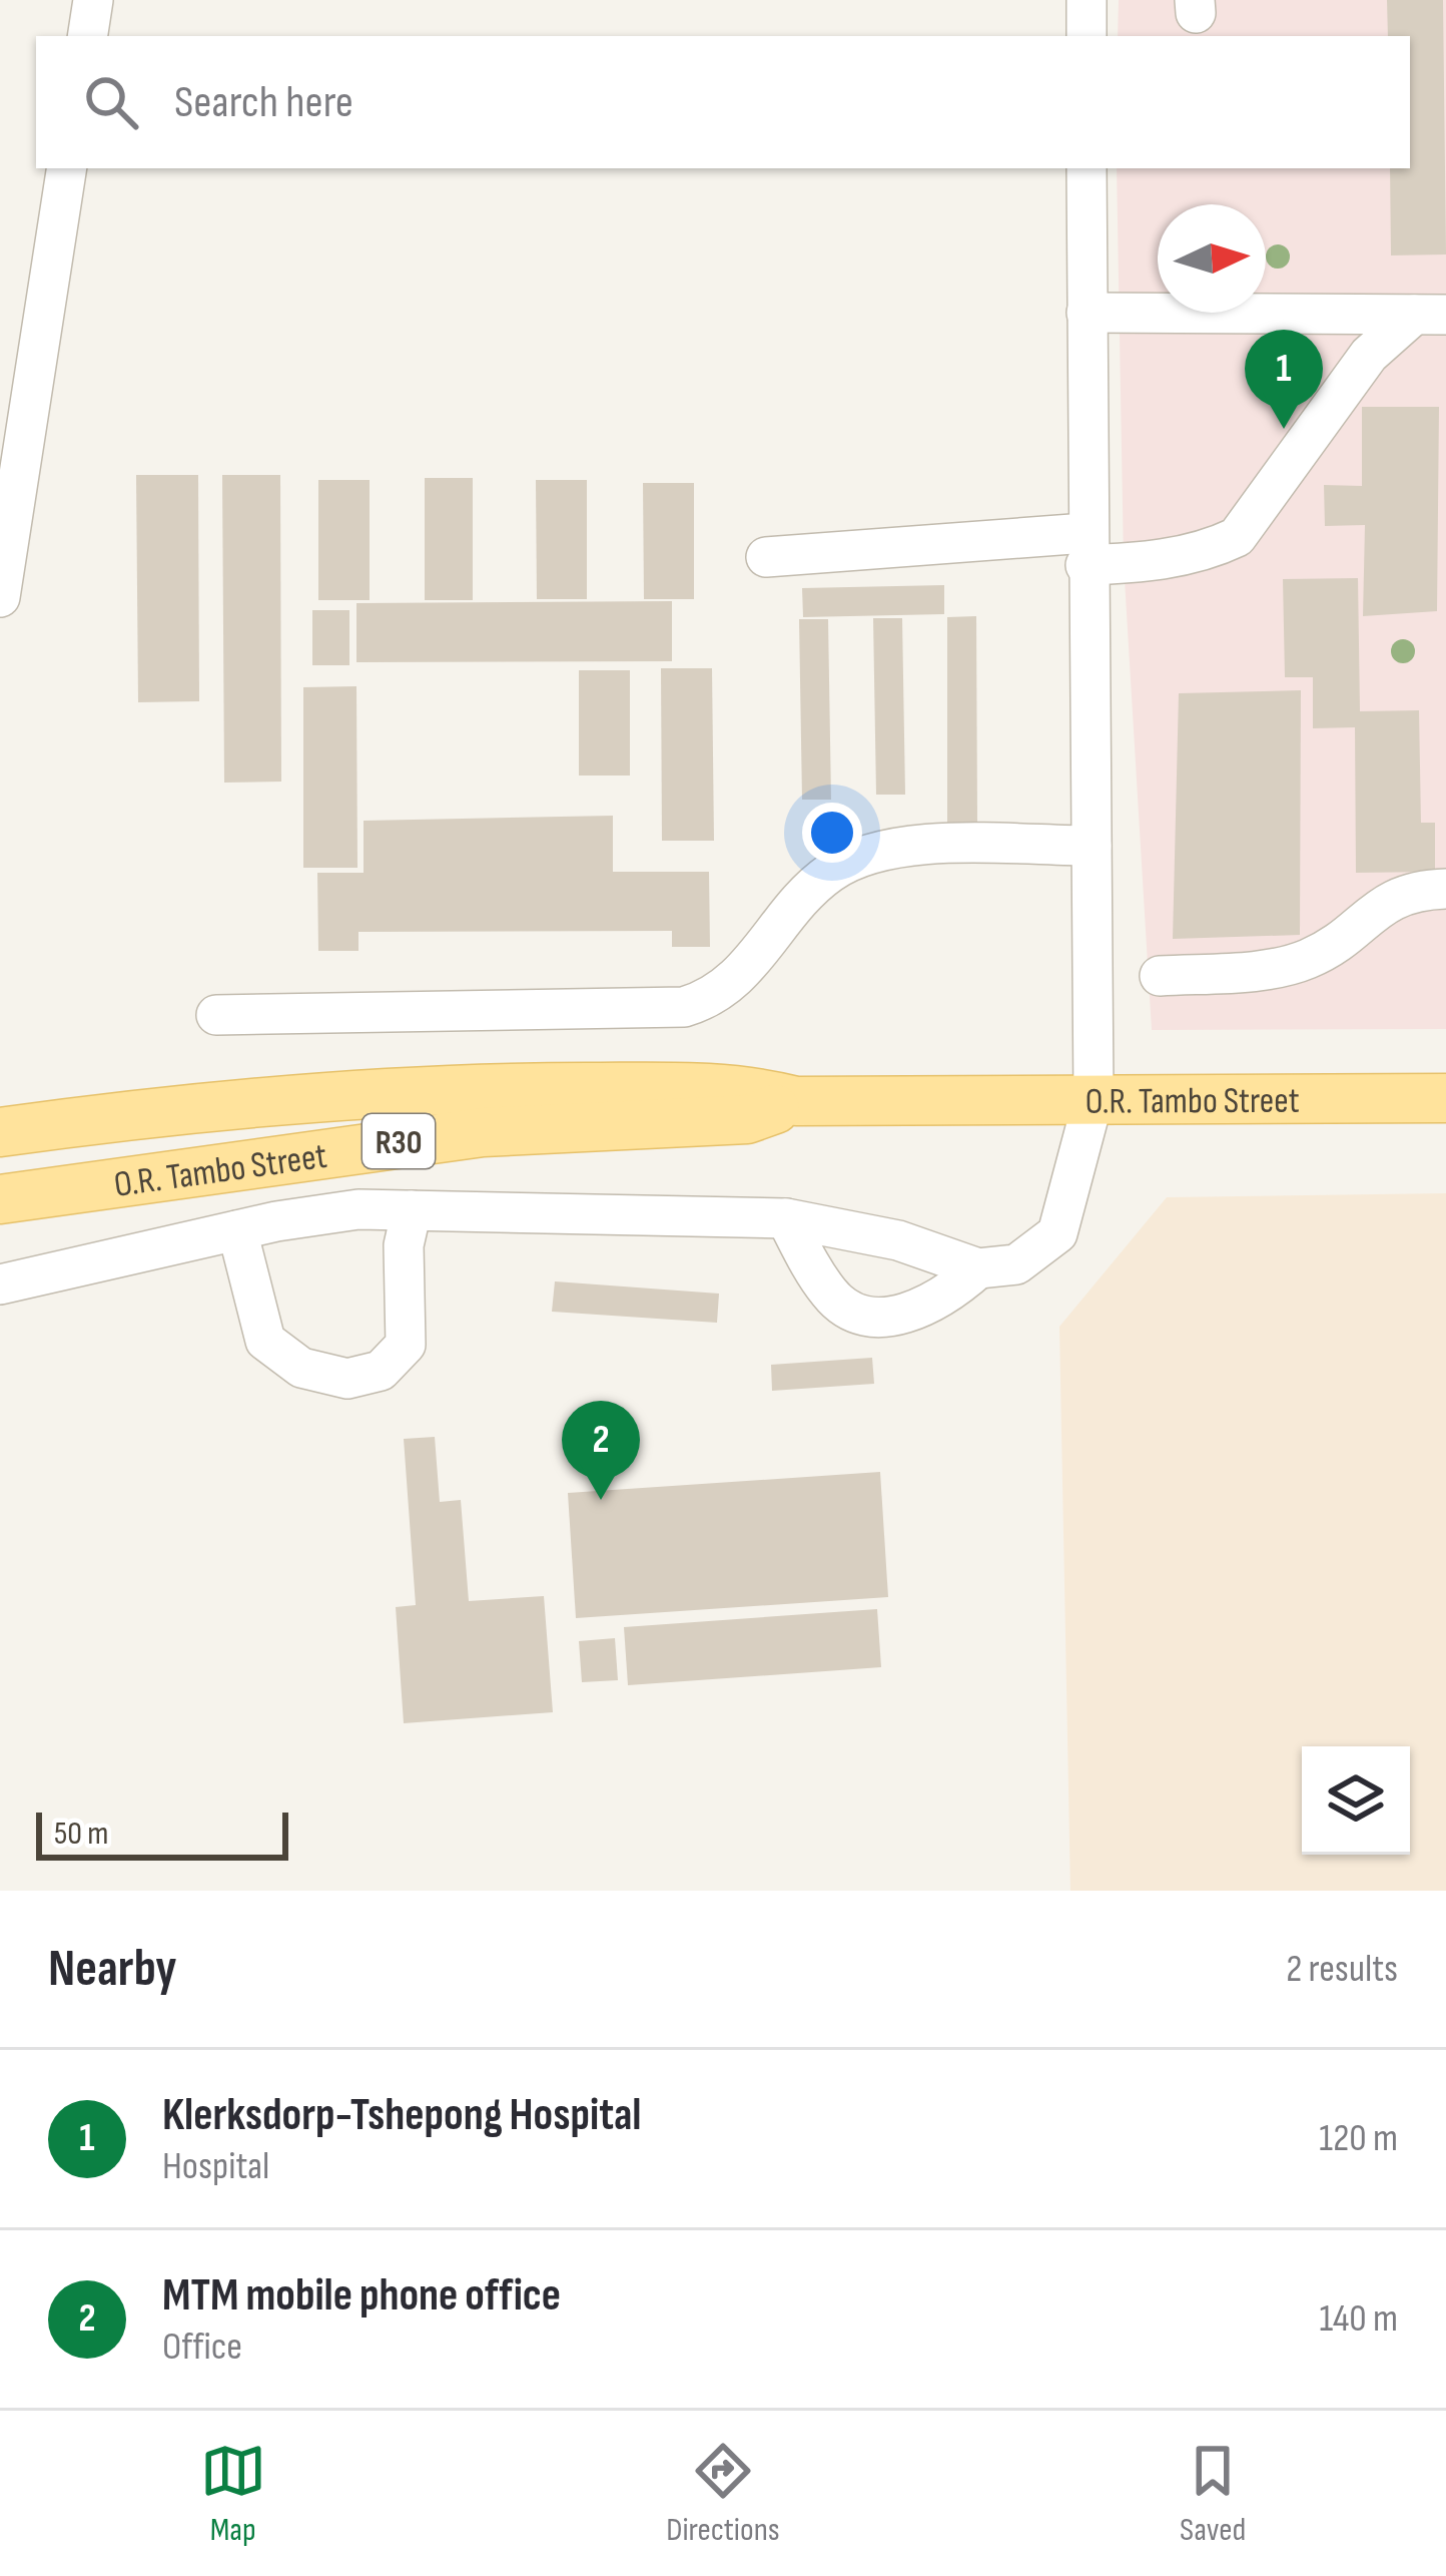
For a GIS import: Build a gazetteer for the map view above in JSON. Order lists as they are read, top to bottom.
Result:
{
  "streets": {
    "main road": ["O.R. Tambo Street", "R30"]
  },
  "scale_bar": "50 m",
  "north": "right",
  "page": {
    "search": "Search here",
    "pins": ["1", "2"],
    "scale": "50 m",
    "heading": ["Nearby", "2 results"],
    "list": [
      {
        "mark": "1",
        "name": "Klerksdorp-Tshepong Hospital",
        "note": "Hospital",
        "value": "120 m"
      },
      {
        "mark": "2",
        "name": "MTM mobile phone office",
        "note": "Office",
        "value": "140 m"
      }
    ],
    "nav": ["Map", "Directions", "Saved"]
  }
}
